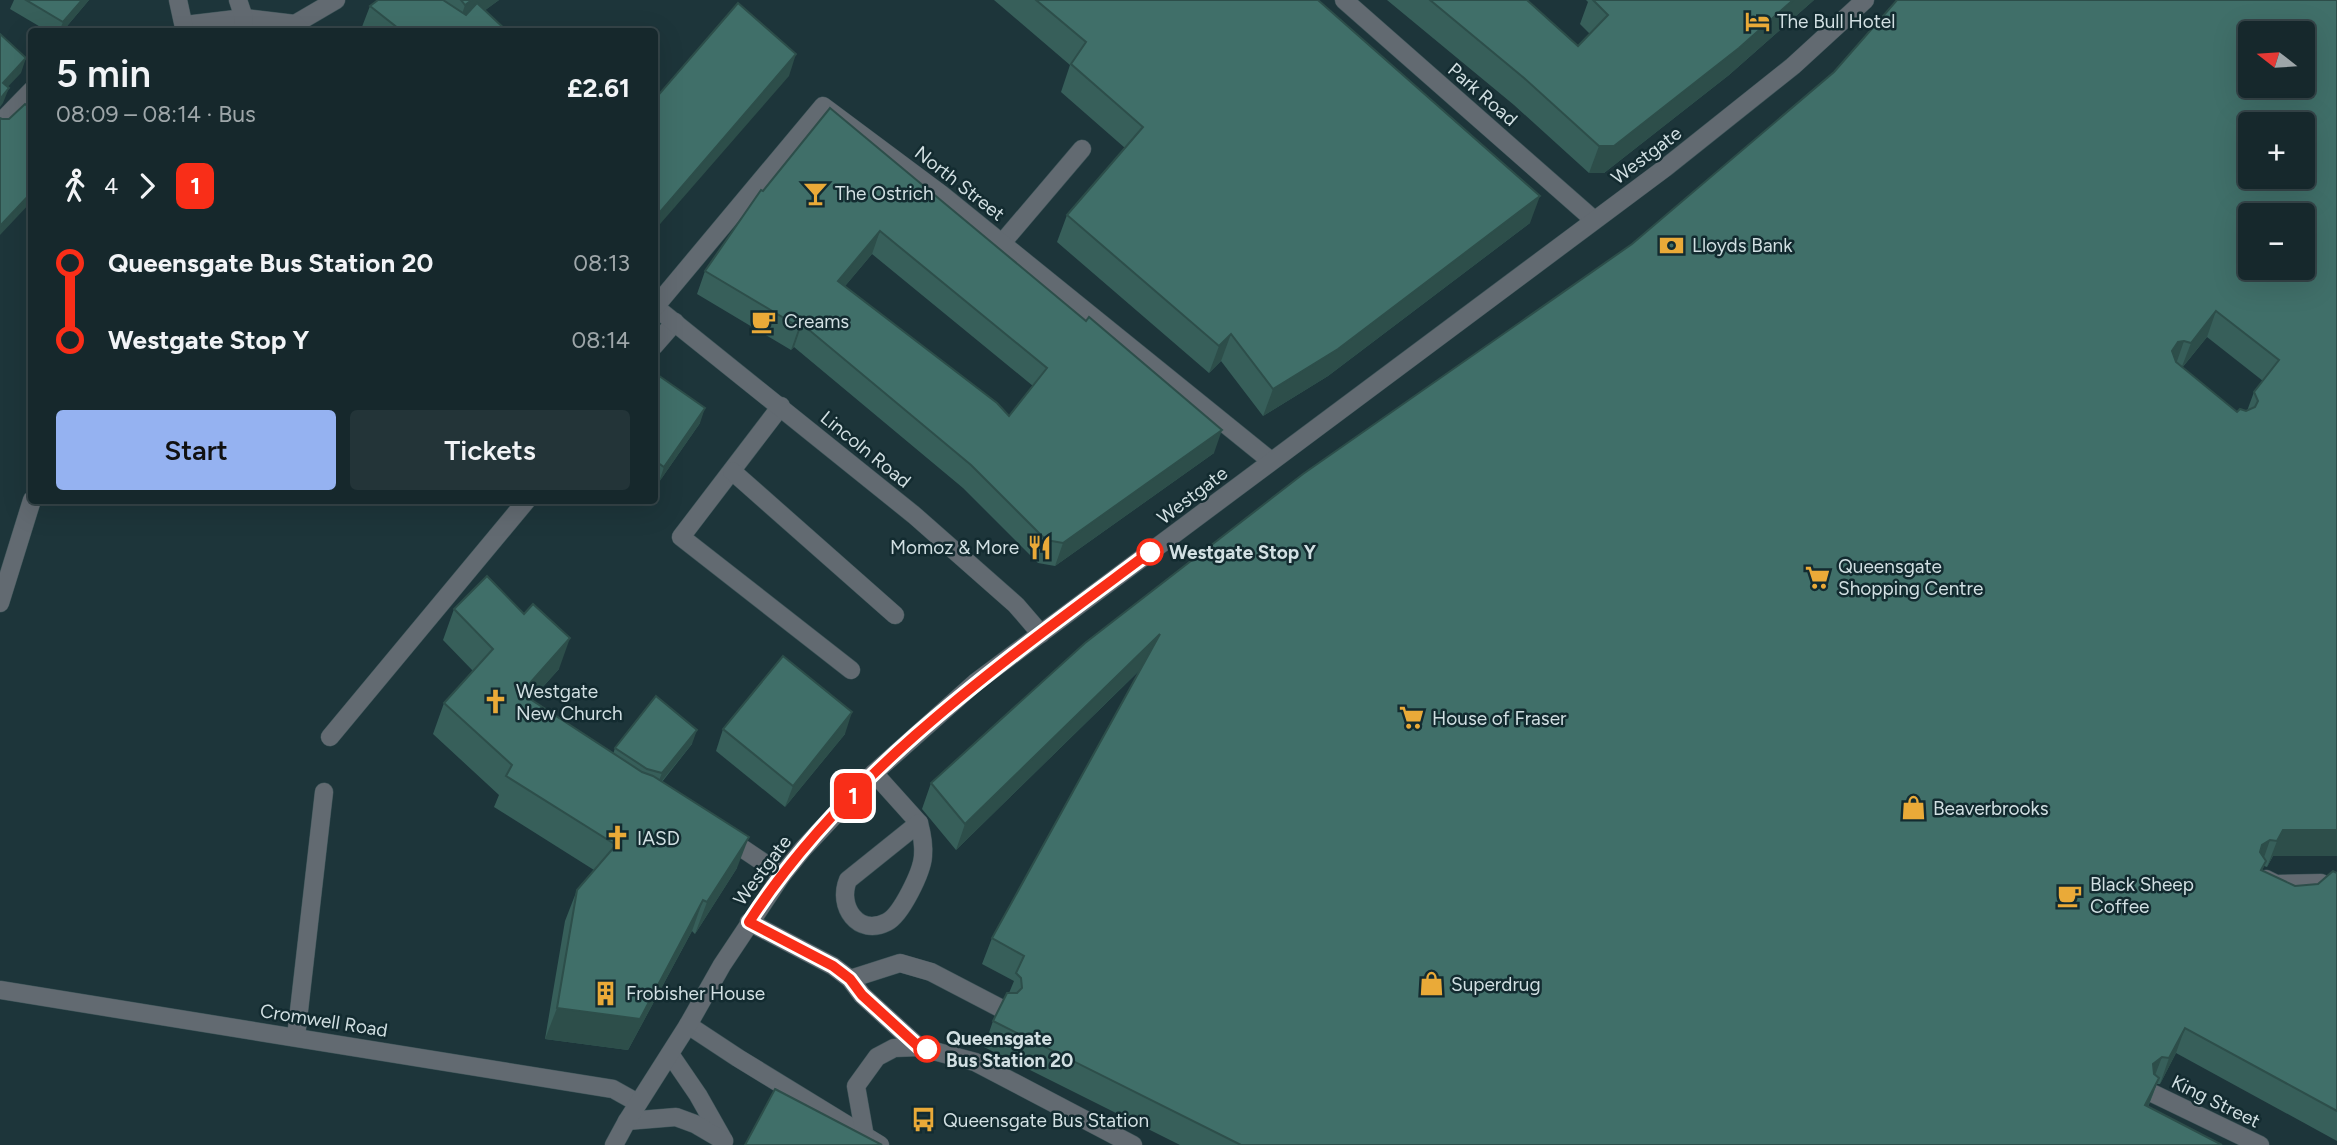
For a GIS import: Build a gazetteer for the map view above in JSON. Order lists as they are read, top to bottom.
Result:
{
  "streets": {
    "street": [
      "Park Road",
      "Westgate",
      "North Street",
      "Lincoln Road",
      "Cromwell Road",
      "King Street"
    ]
  },
  "crossings": [
    ["Park Road", "Westgate"],
    ["Westgate", "North Street"],
    ["Westgate", "Lincoln Road"],
    ["Westgate", "Cromwell Road"]
  ],
  "places": {
    "hotel": ["The Bull Hotel"],
    "bar": ["The Ostrich"],
    "bank": ["Lloyds Bank"],
    "cafe": ["Creams", "Black Sheep Coffee"],
    "restaurant": ["Momoz & More"],
    "other": ["Westgate Stop Y", "Queensgate Bus Station 20"],
    "supermarket": ["Queensgate Shopping Centre", "House of Fraser"],
    "church": ["Westgate New Church", "IASD"],
    "shop": ["Beaverbrooks", "Superdrug"],
    "building": ["Frobisher House"],
    "bus stop": ["Queensgate Bus Station"]
  },
  "lines": ["bus line 1"],
  "north": "left",
  "page": {
    "on_map": "1",
    "map_buttons": ["+", "−"],
    "heading": ["5 min", "08:09 – 08:14 · Bus", "£2.61"],
    "legs": ["4", "1"],
    "list": [
      {
        "name": "Queensgate Bus Station 20",
        "value": "08:13"
      },
      {
        "name": "Westgate Stop Y",
        "value": "08:14"
      }
    ],
    "buttons": ["Start", "Tickets"]
  }
}
